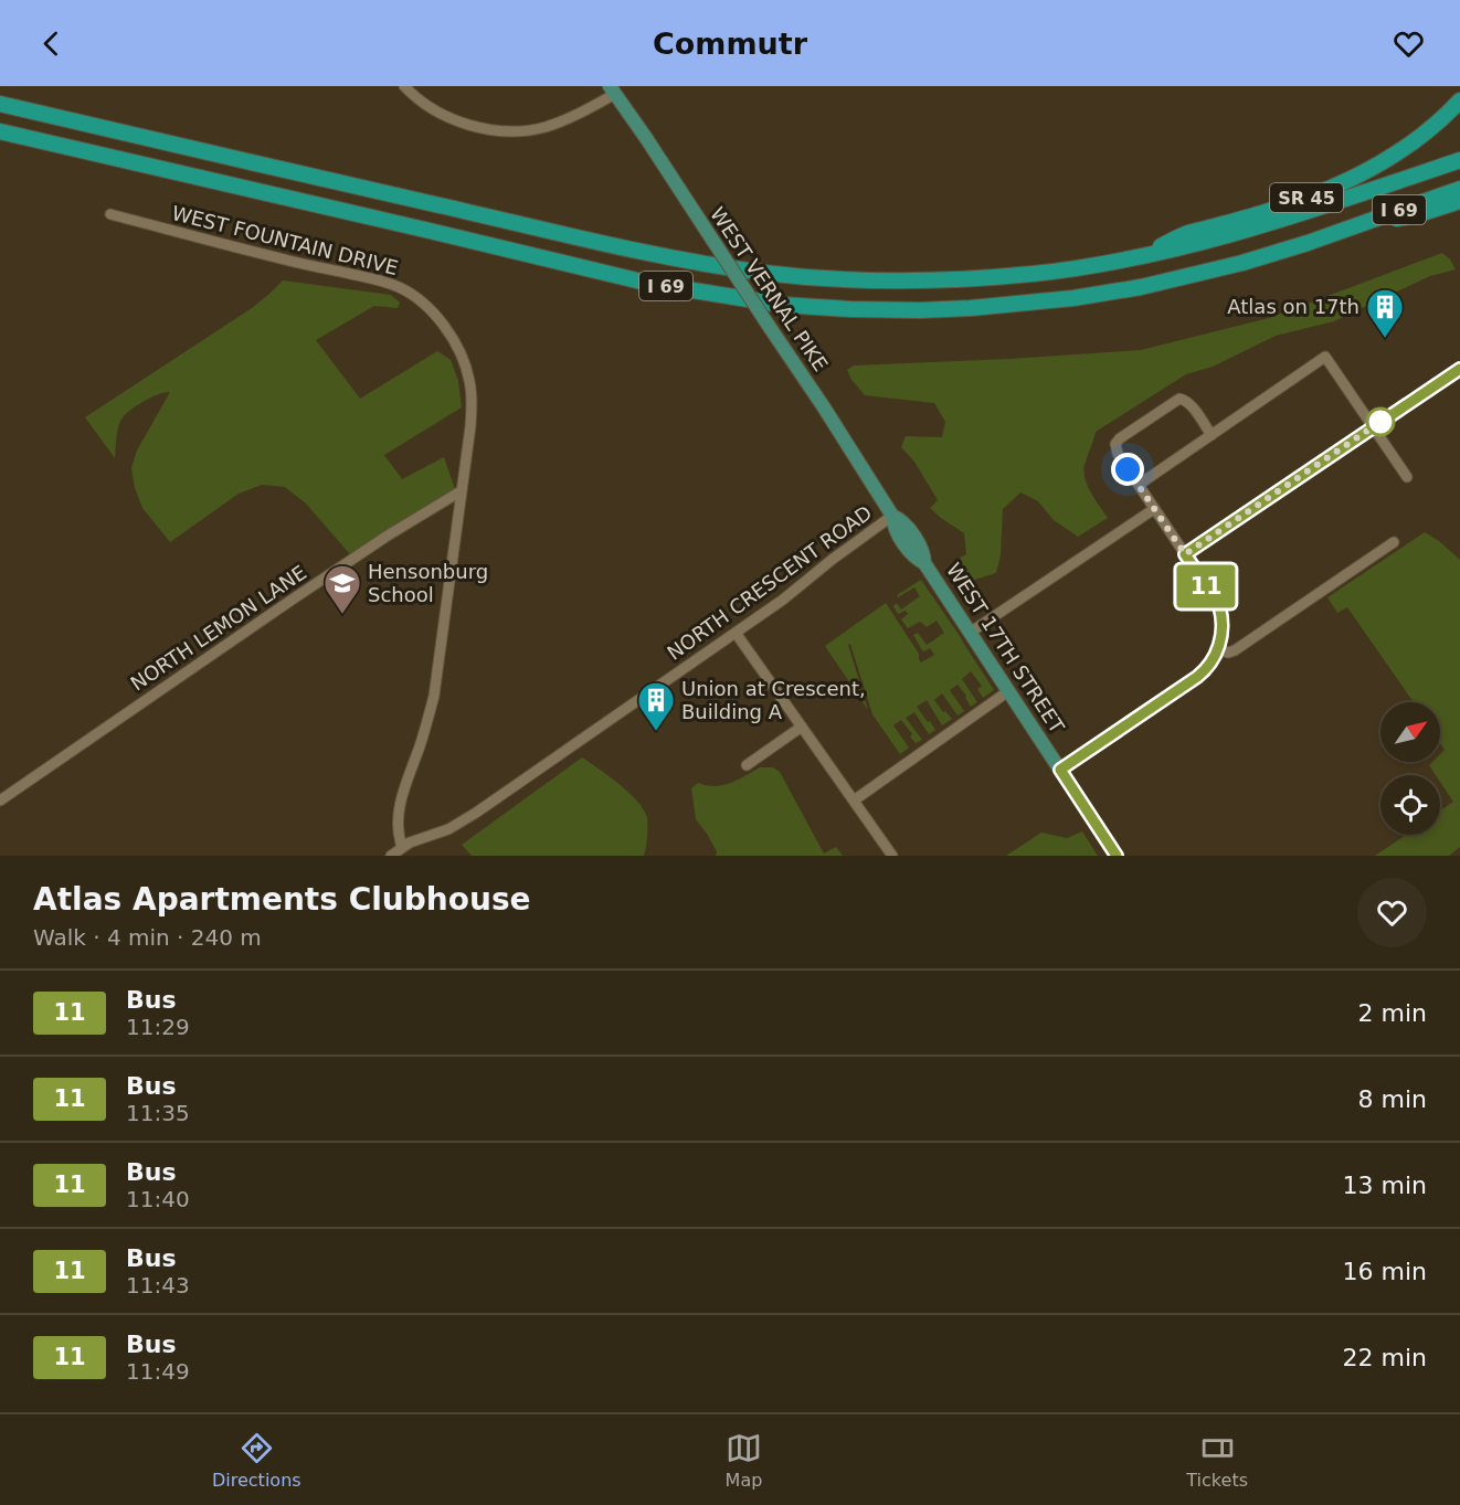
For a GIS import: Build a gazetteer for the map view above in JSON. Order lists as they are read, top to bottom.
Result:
{
  "streets": {
    "highway": ["SR 45", "I 69"],
    "main road": ["WEST VERNAL PIKE", "WEST 17TH STREET"],
    "street": ["WEST FOUNTAIN DRIVE", "NORTH CRESCENT ROAD", "NORTH LEMON LANE"]
  },
  "crossings": [
    ["SR 45", "I 69"],
    ["WEST FOUNTAIN DRIVE", "NORTH CRESCENT ROAD"],
    ["WEST FOUNTAIN DRIVE", "NORTH LEMON LANE"],
    ["WEST VERNAL PIKE", "NORTH CRESCENT ROAD"],
    ["WEST VERNAL PIKE", "WEST 17TH STREET"],
    ["NORTH CRESCENT ROAD", "WEST 17TH STREET"]
  ],
  "places": {
    "building": ["Atlas on 17th", "Union at Crescent, Building A"],
    "school or university": ["Hensonburg School"]
  },
  "lines": ["bus line 11"],
  "north": "top right",
  "page": {
    "header": "Commutr",
    "on_map": "11",
    "heading": ["Atlas Apartments Clubhouse", "Walk · 4 min · 240 m"],
    "list": [
      {
        "mark": "11",
        "name": "Bus",
        "note": "11:29",
        "value": "2 min"
      },
      {
        "mark": "11",
        "name": "Bus",
        "note": "11:35",
        "value": "8 min"
      },
      {
        "mark": "11",
        "name": "Bus",
        "note": "11:40",
        "value": "13 min"
      },
      {
        "mark": "11",
        "name": "Bus",
        "note": "11:43",
        "value": "16 min"
      },
      {
        "mark": "11",
        "name": "Bus",
        "note": "11:49",
        "value": "22 min"
      }
    ],
    "tabs": ["Directions", "Map", "Tickets"]
  }
}
